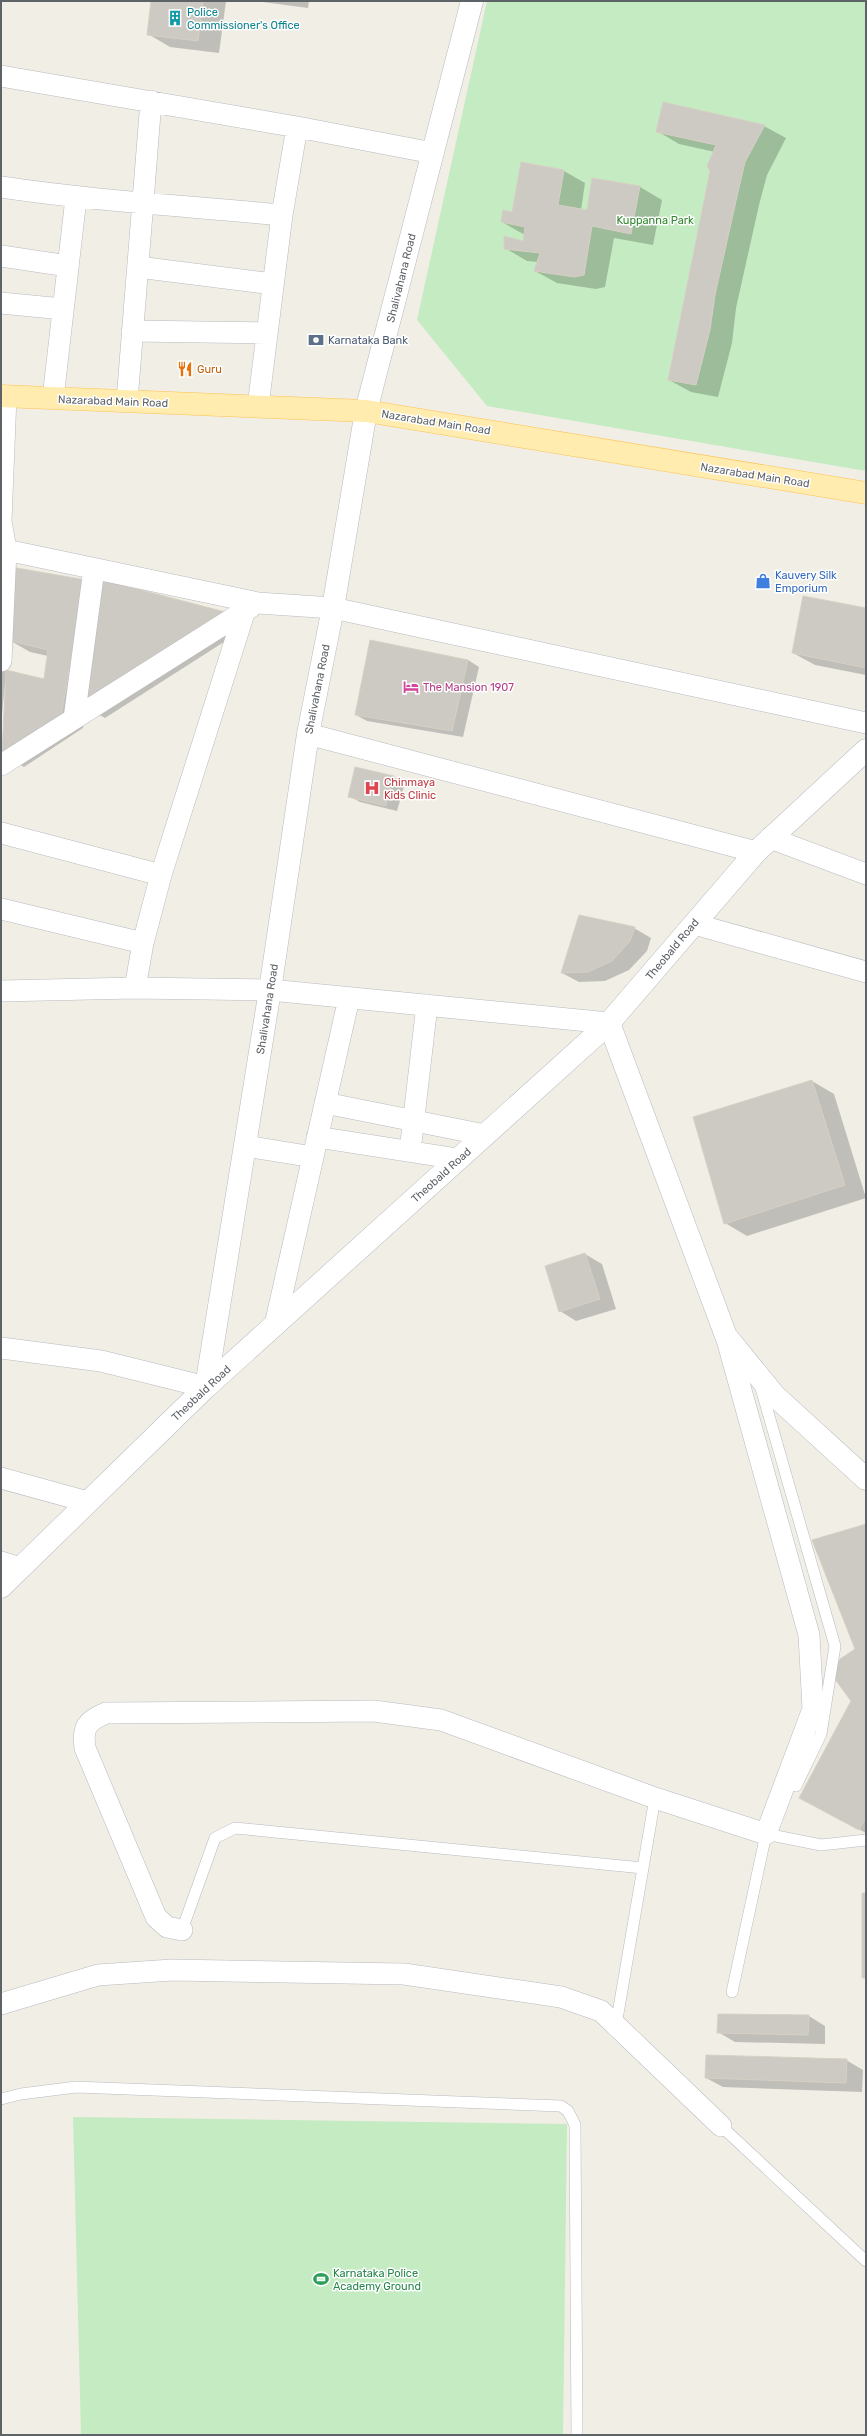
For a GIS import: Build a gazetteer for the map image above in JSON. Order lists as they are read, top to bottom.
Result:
{
  "streets": {
    "main road": ["Nazarabad Main Road"],
    "street": ["Shalivahana Road", "Theobald Road"]
  },
  "crossings": [
    ["Shalivahana Road", "Nazarabad Main Road"],
    ["Shalivahana Road", "Theobald Road"]
  ],
  "parks": ["Kuppanna Park"],
  "places": {
    "building": ["Police Commissioner's Office"],
    "bank": ["Karnataka Bank"],
    "restaurant": ["Guru"],
    "shop": ["Kauvery Silk Emporium"],
    "hotel": ["The Mansion 1907"],
    "hospital": ["Chinmaya Kids Clinic"],
    "sports": ["Karnataka Police Academy Ground"]
  }
}
